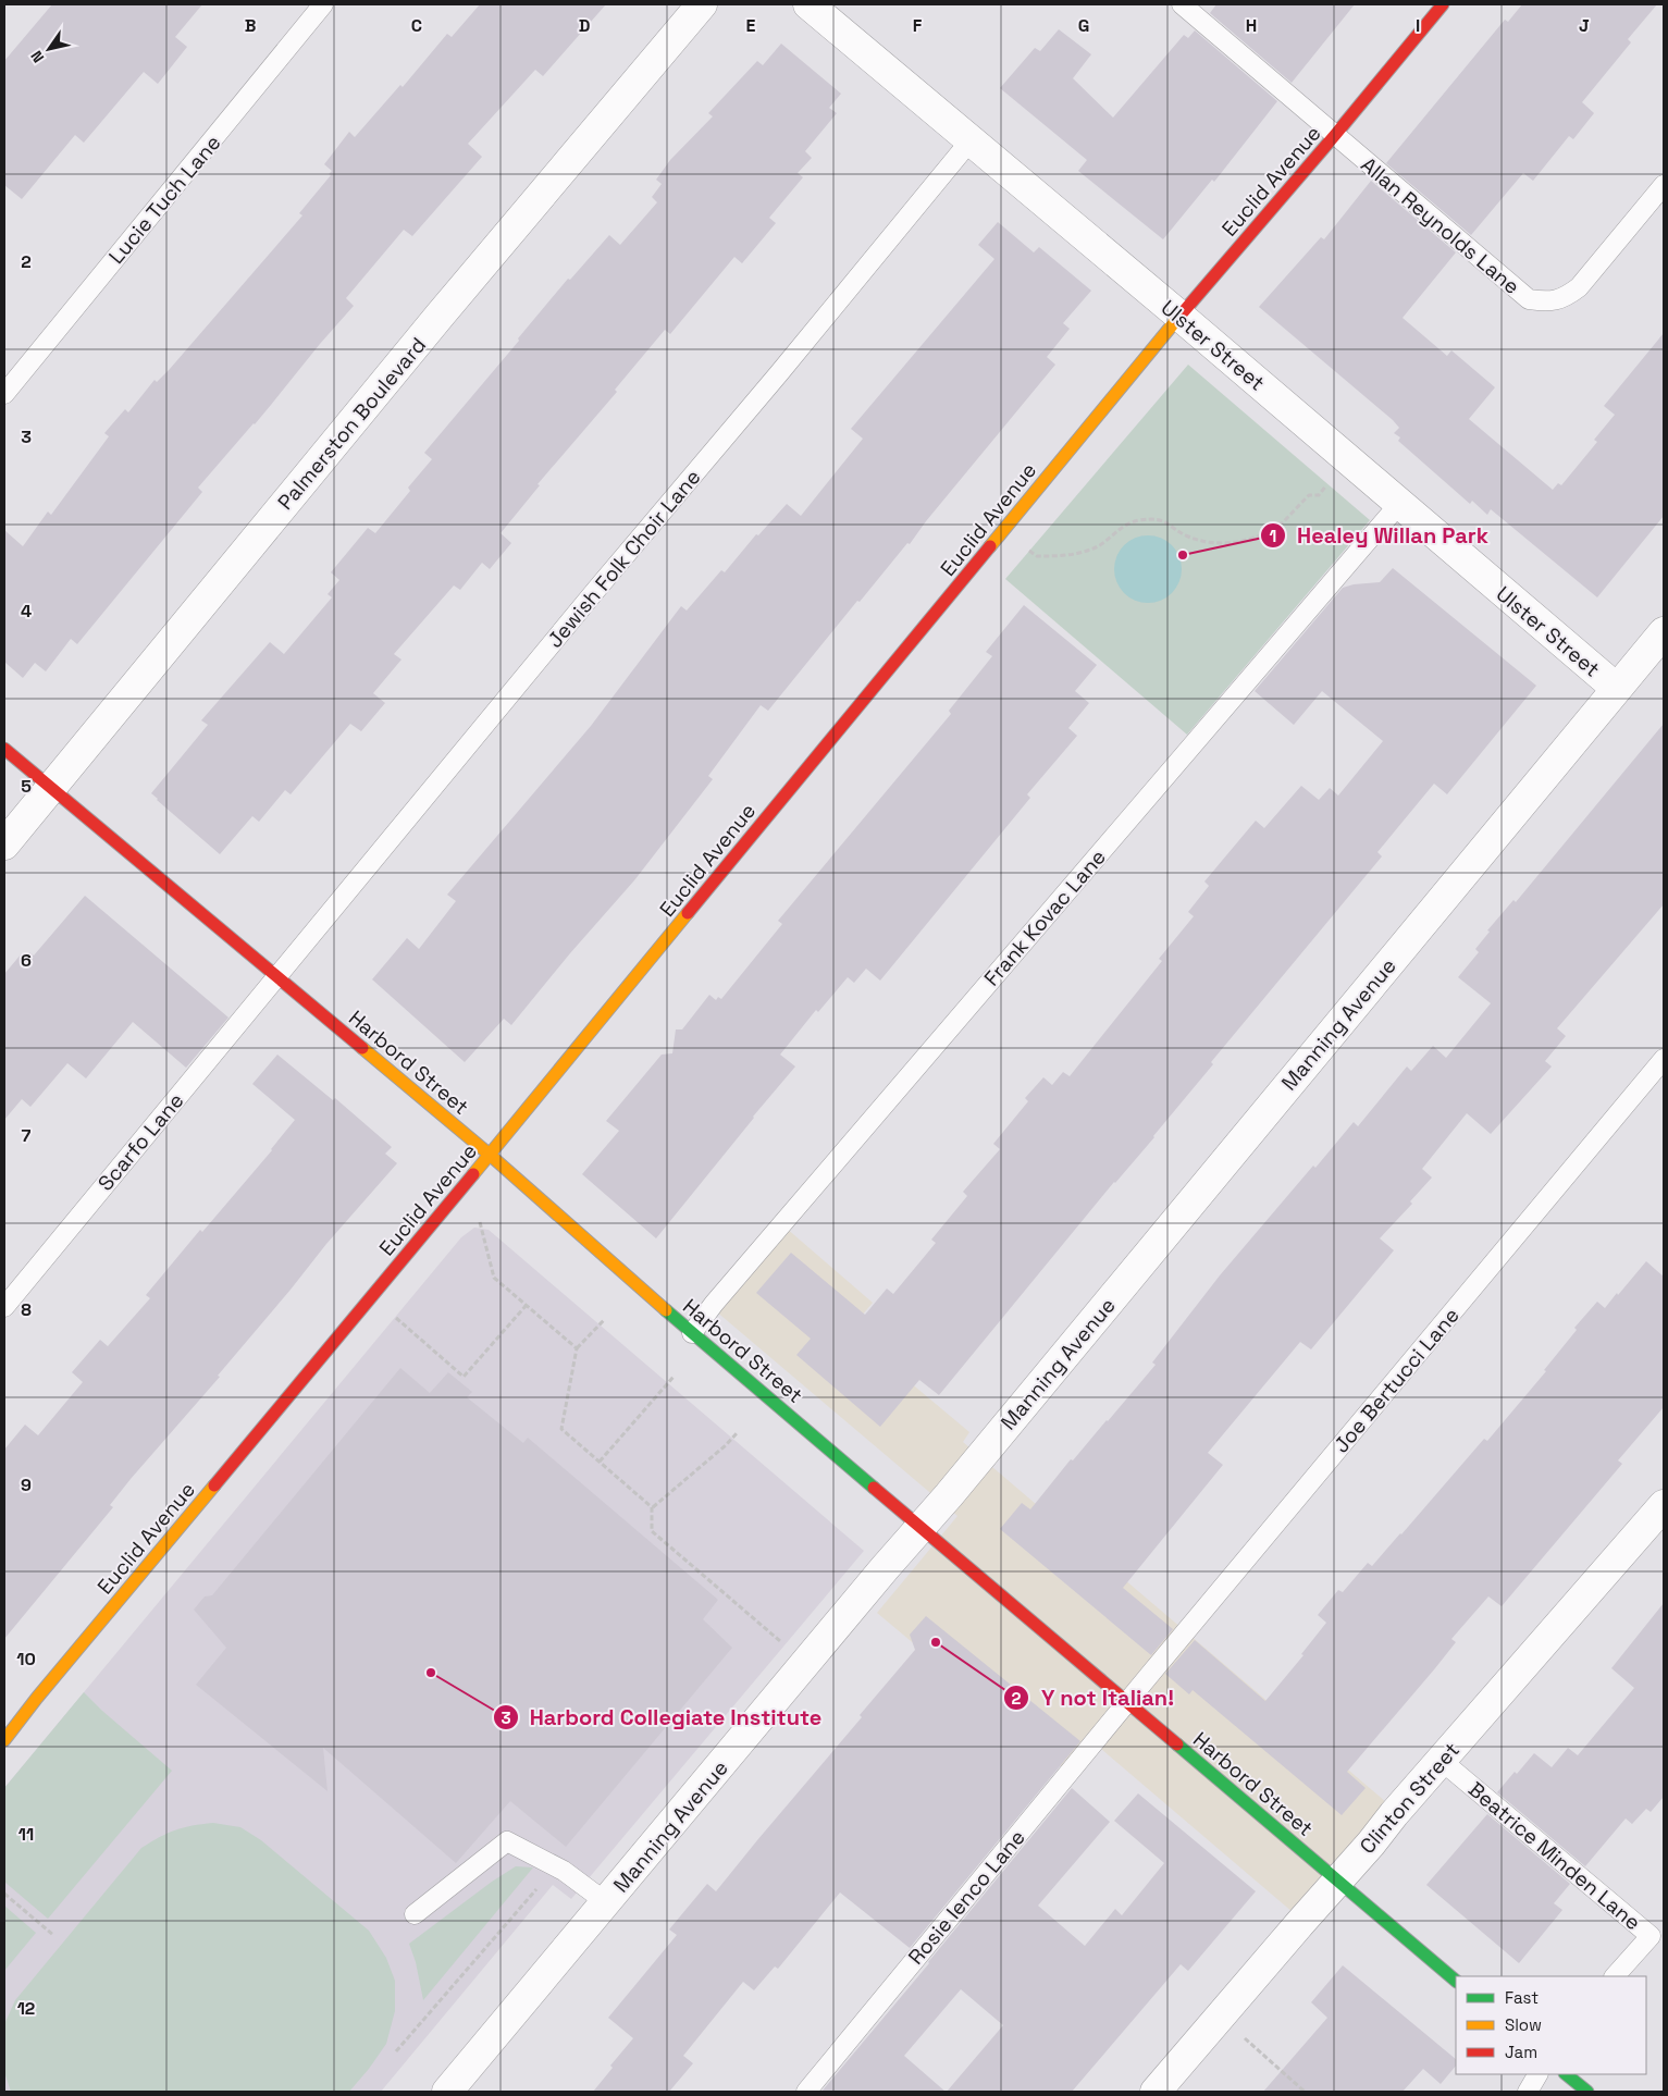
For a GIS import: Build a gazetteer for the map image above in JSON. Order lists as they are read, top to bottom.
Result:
{
  "streets": {
    "street": [
      "Euclid Avenue",
      "Ulster Street",
      "Palmerston Boulevard",
      "Manning Avenue",
      "Harbord Street",
      "Clinton Street"
    ],
    "lane": [
      "Lucie Tuch Lane",
      "Allan Reynolds Lane",
      "Jewish Folk Choir Lane",
      "Frank Kovac Lane",
      "Scarfo Lane",
      "Joe Bertucci Lane",
      "Beatrice Minden Lane",
      "Rosie Ienco Lane"
    ]
  },
  "crossings": [
    ["Euclid Avenue", "Allan Reynolds Lane"],
    ["Euclid Avenue", "Ulster Street"],
    ["Euclid Avenue", "Harbord Street"],
    ["Ulster Street", "Jewish Folk Choir Lane"],
    ["Ulster Street", "Frank Kovac Lane"],
    ["Ulster Street", "Manning Avenue"],
    ["Palmerston Boulevard", "Harbord Street"],
    ["Jewish Folk Choir Lane", "Harbord Street"],
    ["Jewish Folk Choir Lane", "Scarfo Lane"],
    ["Frank Kovac Lane", "Harbord Street"],
    ["Manning Avenue", "Harbord Street"],
    ["Harbord Street", "Scarfo Lane"],
    ["Harbord Street", "Joe Bertucci Lane"],
    ["Harbord Street", "Clinton Street"],
    ["Harbord Street", "Rosie Ienco Lane"],
    ["Joe Bertucci Lane", "Rosie Ienco Lane"],
    ["Clinton Street", "Beatrice Minden Lane"]
  ],
  "places": ["Healey Willan Park", "Y not Italian!", "Harbord Collegiate Institute"],
  "legend": ["Fast", "Slow", "Jam"],
  "north": "bottom left",
  "grid": {
    "columns": [
      "B",
      "C",
      "D",
      "E",
      "F",
      "G",
      "H",
      "I",
      "J"
    ],
    "rows": [
      "2",
      "3",
      "4",
      "5",
      "6",
      "7",
      "8",
      "9",
      "10",
      "11",
      "12"
    ]
  }
}
